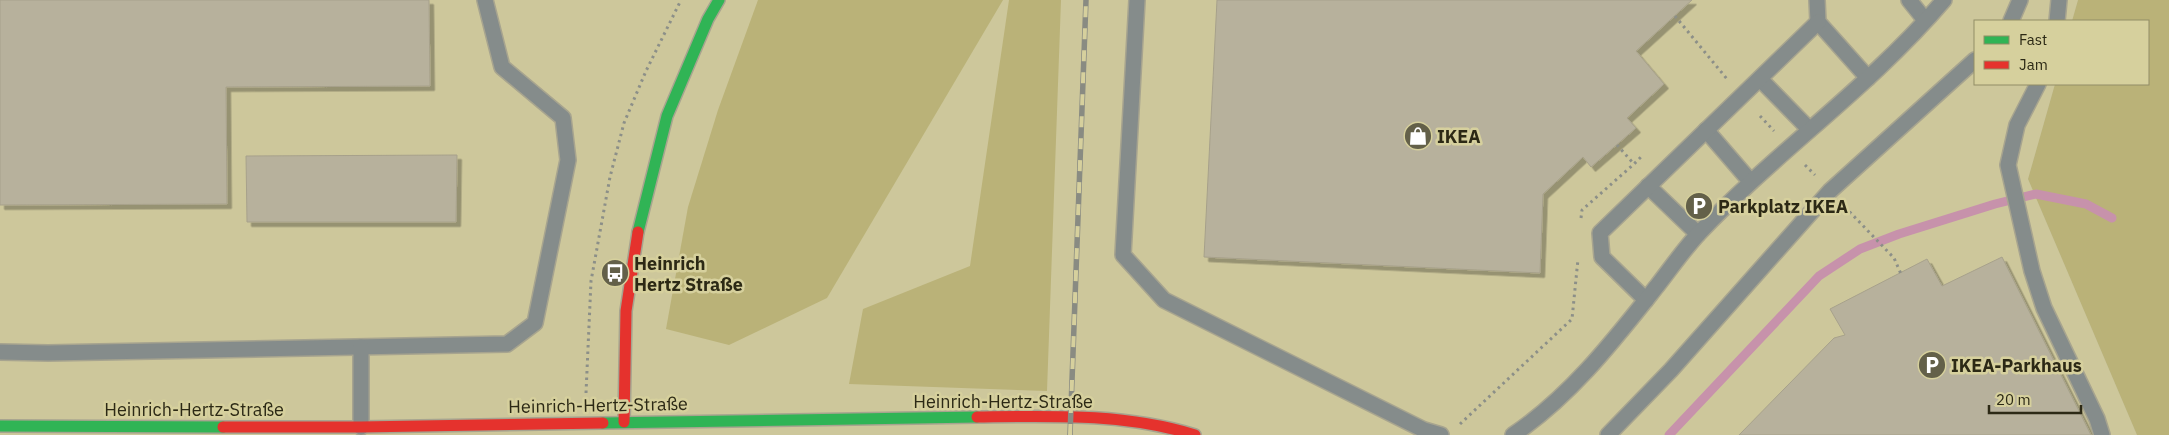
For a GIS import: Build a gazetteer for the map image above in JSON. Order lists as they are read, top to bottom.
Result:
{
  "streets": {
    "street": ["Heinrich-Hertz-Straße"]
  },
  "places": {
    "shop": ["IKEA"],
    "parking": ["Parkplatz IKEA", "IKEA-Parkhaus"],
    "bus stop": ["Heinrich Hertz Straße"]
  },
  "legend": ["Fast", "Jam"],
  "scale_bar": "20 m"
}
